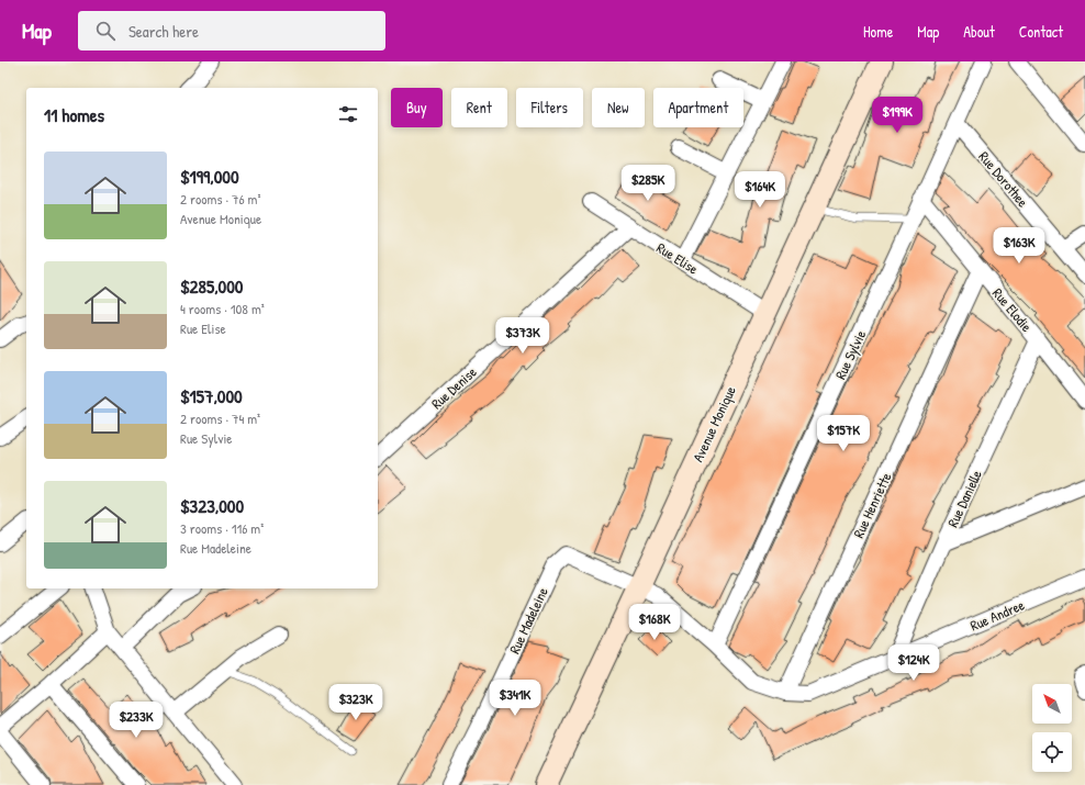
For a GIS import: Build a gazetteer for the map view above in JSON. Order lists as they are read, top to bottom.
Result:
{
  "streets": {
    "street": [
      "Rue Dorothee",
      "Rue Elise",
      "Rue Elodie",
      "Rue Sylvie",
      "Rue Denise",
      "Avenue Monique",
      "Rue Danielle",
      "Rue Henriette",
      "Rue Andree",
      "Rue Madeleine"
    ]
  },
  "crossings": [
    ["Rue Dorothee", "Rue Sylvie"],
    ["Rue Elise", "Rue Denise"],
    ["Rue Elise", "Avenue Monique"],
    ["Rue Elodie", "Rue Sylvie"],
    ["Rue Elodie", "Rue Danielle"],
    ["Rue Elodie", "Rue Henriette"],
    ["Rue Sylvie", "Rue Andree"],
    ["Avenue Monique", "Rue Andree"],
    ["Avenue Monique", "Rue Madeleine"],
    ["Rue Danielle", "Rue Andree"],
    ["Rue Henriette", "Rue Andree"],
    ["Rue Andree", "Rue Madeleine"]
  ],
  "north": "top left",
  "page": {
    "header": "Map",
    "search": "Search here",
    "nav": [
      "Home",
      "Map",
      "About",
      "Contact"
    ],
    "chip": [
      "Buy",
      "Rent",
      "Filters",
      "New",
      "Apartment"
    ],
    "heading": "11 homes",
    "price": [
      "$199K",
      "$285K",
      "$164K",
      "$163K",
      "$373K",
      "$157K",
      "$168K",
      "$124K",
      "$341K",
      "$323K",
      "$233K"
    ],
    "list": [
      {
        "name": "$199,000",
        "note": "2 rooms · 76 m² · Avenue Monique"
      },
      {
        "name": "$285,000",
        "note": "4 rooms · 108 m² · Rue Elise"
      },
      {
        "name": "$157,000",
        "note": "2 rooms · 74 m² · Rue Sylvie"
      },
      {
        "name": "$323,000",
        "note": "3 rooms · 116 m² · Rue Madeleine"
      }
    ]
  }
}
